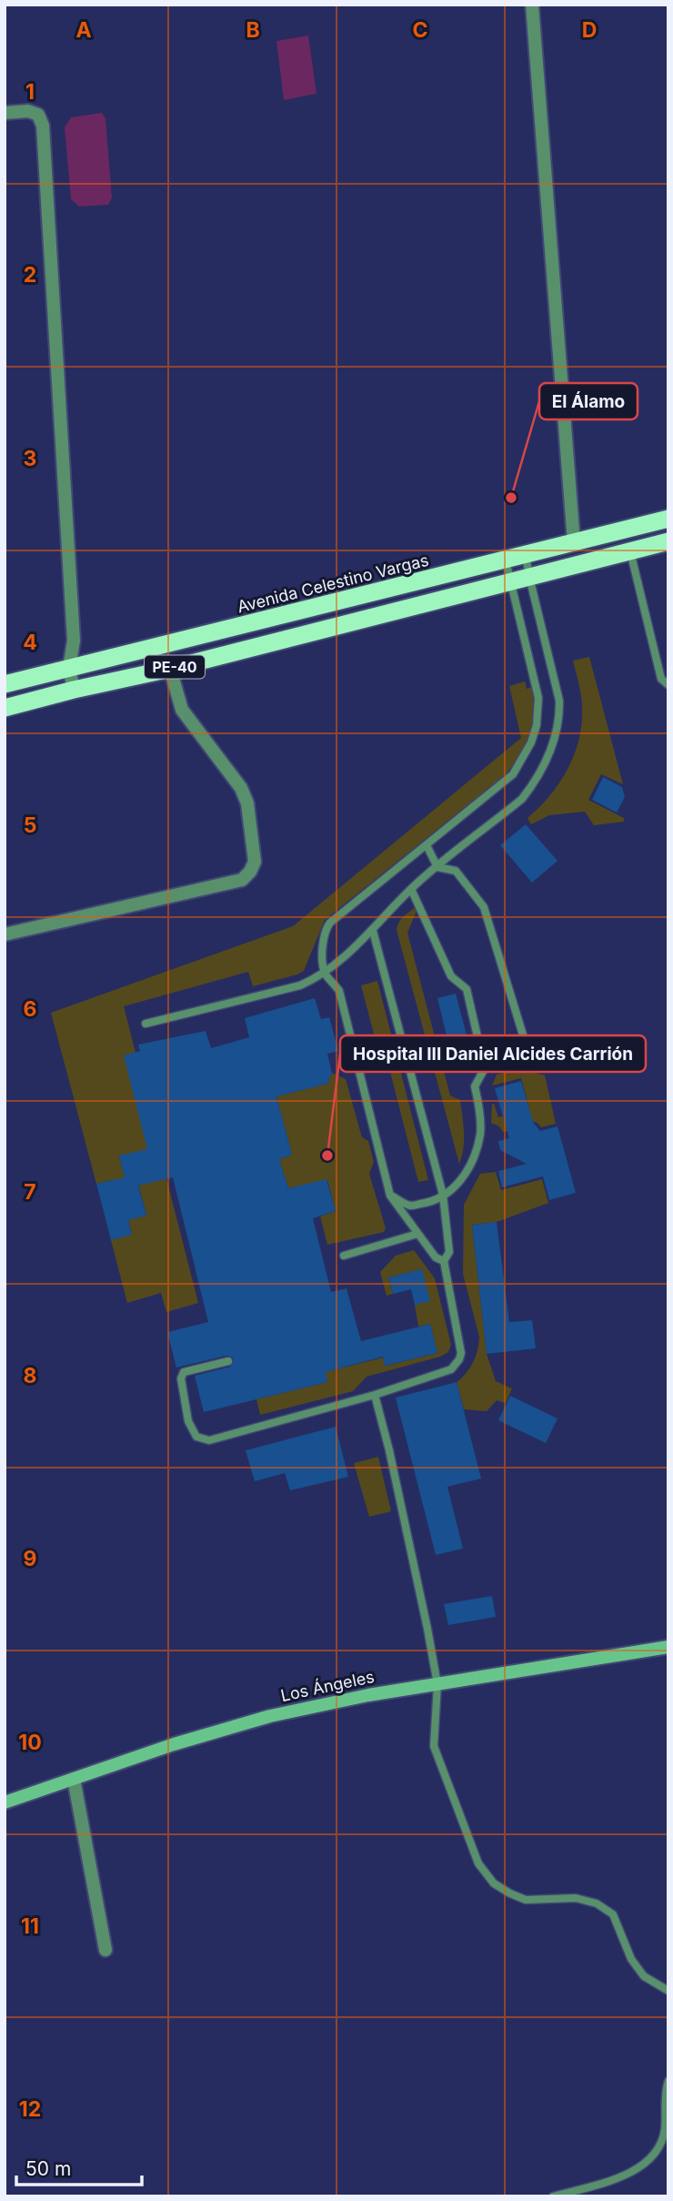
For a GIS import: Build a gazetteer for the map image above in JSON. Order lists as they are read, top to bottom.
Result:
{
  "streets": {
    "highway": ["Avenida Celestino Vargas", "PE-40"],
    "main road": ["Los Ángeles"]
  },
  "places": ["El Álamo", "Hospital III Daniel Alcides Carrión"],
  "scale_bar": "50 m",
  "grid": {
    "columns": [
      "A",
      "B",
      "C",
      "D"
    ],
    "rows": [
      "1",
      "2",
      "3",
      "4",
      "5",
      "6",
      "7",
      "8",
      "9",
      "10",
      "11",
      "12"
    ]
  }
}
